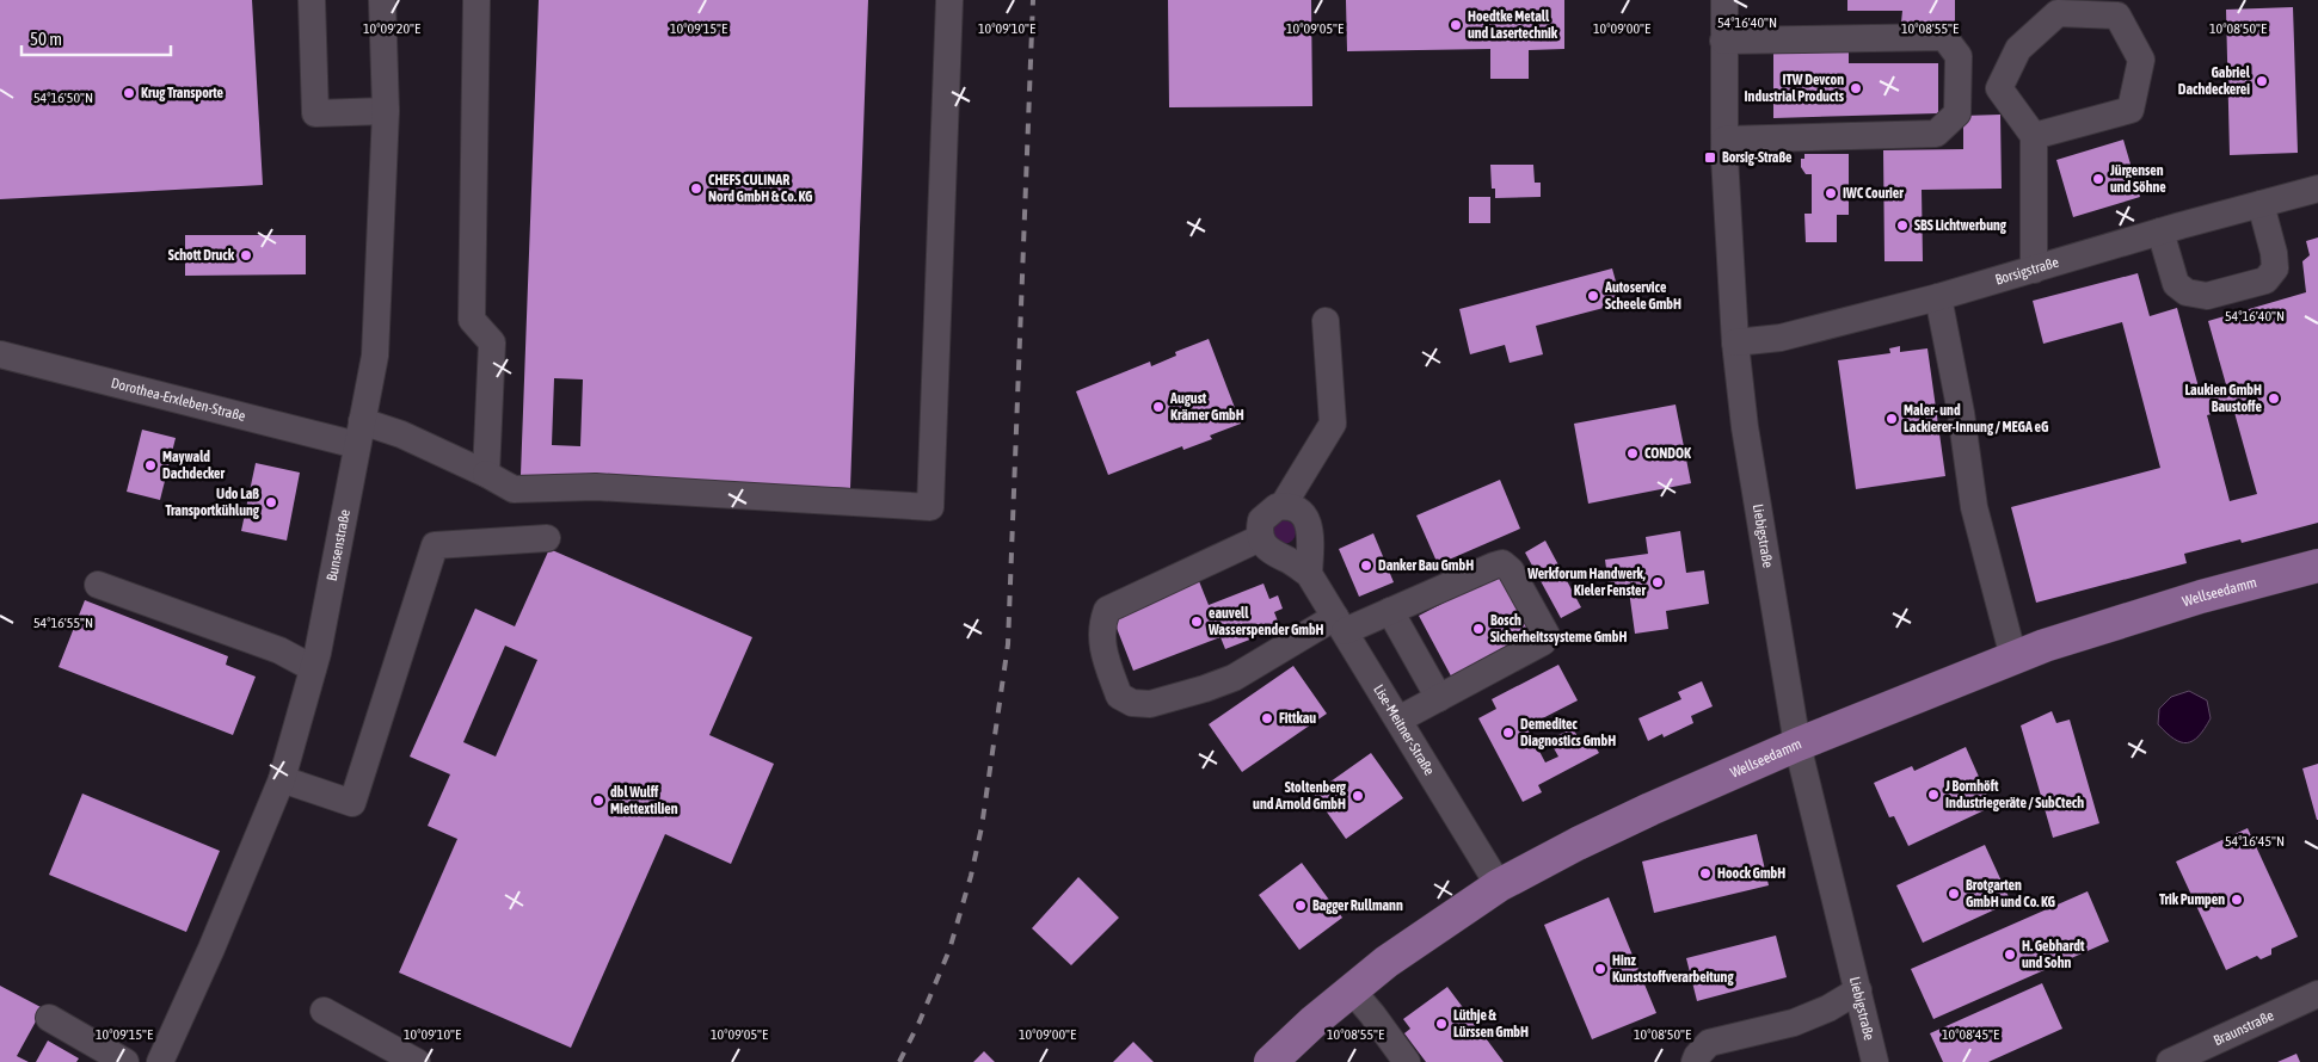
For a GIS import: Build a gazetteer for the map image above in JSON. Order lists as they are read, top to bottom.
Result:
{
  "streets": {
    "main road": ["Wellseedamm"],
    "street": [
      "Borsigstraße",
      "Dorothea-Erxleben-Straße",
      "Liebigstraße",
      "Bunsenstraße",
      "Lise-Meitner-Straße",
      "Braunstraße"
    ]
  },
  "crossings": [
    ["Borsigstraße", "Liebigstraße"],
    ["Dorothea-Erxleben-Straße", "Bunsenstraße"],
    ["Liebigstraße", "Wellseedamm"],
    ["Wellseedamm", "Lise-Meitner-Straße"]
  ],
  "places": {
    "other": [
      "Hoedtke Metall und Lasertechnik",
      "Gabriel Dachdeckerei",
      "ITW Devcon Industrial Products",
      "Krug Transporte",
      "Jürgensen und Söhne",
      "CHEFS CULINAR Nord GmbH & Co. KG",
      "IWC Courier",
      "SBS Lichtwerbung",
      "Schott Druck",
      "Autoservice Scheele GmbH",
      "Laukien GmbH Baustoffe",
      "August Krämer GmbH",
      "Maler- und Lackierer-Innung / MEGA eG",
      "CONDOK",
      "Maywald Dachdecker",
      "Udo Laß Transportkühlung",
      "Danker Bau GmbH",
      "Werkforum Handwerk, Kieler Fenster",
      "eauvell Wasserspender GmbH",
      "Bosch Sicherheitssysteme GmbH",
      "Fittkau",
      "Demeditec Diagnostics GmbH",
      "J Bornhöft Industriegeräte / SubCtech",
      "Stoltenberg und Arnold GmbH",
      "dbl Wulff Miettextilien",
      "Hoock GmbH",
      "Brotgarten GmbH und Co. KG",
      "Trik Pumpen",
      "Bagger Rullmann",
      "H. Gebhardt und Sohn",
      "Hinz Kunststoffverarbeitung",
      "Lüthje & Lürssen GmbH"
    ],
    "transit": ["Borsig-Straße"]
  },
  "scale_bar": "50 m",
  "coordinates": [
    "54°16'40\"N",
    "10°09'20\"E",
    "10°09'15\"E",
    "10°09'10\"E",
    "10°09'05\"E",
    "10°09'00\"E",
    "10°08'55\"E",
    "10°08'50\"E",
    "54°16'50\"N",
    "54°16'55\"N",
    "54°16'45\"N",
    "10°08'45\"E"
  ]
}
